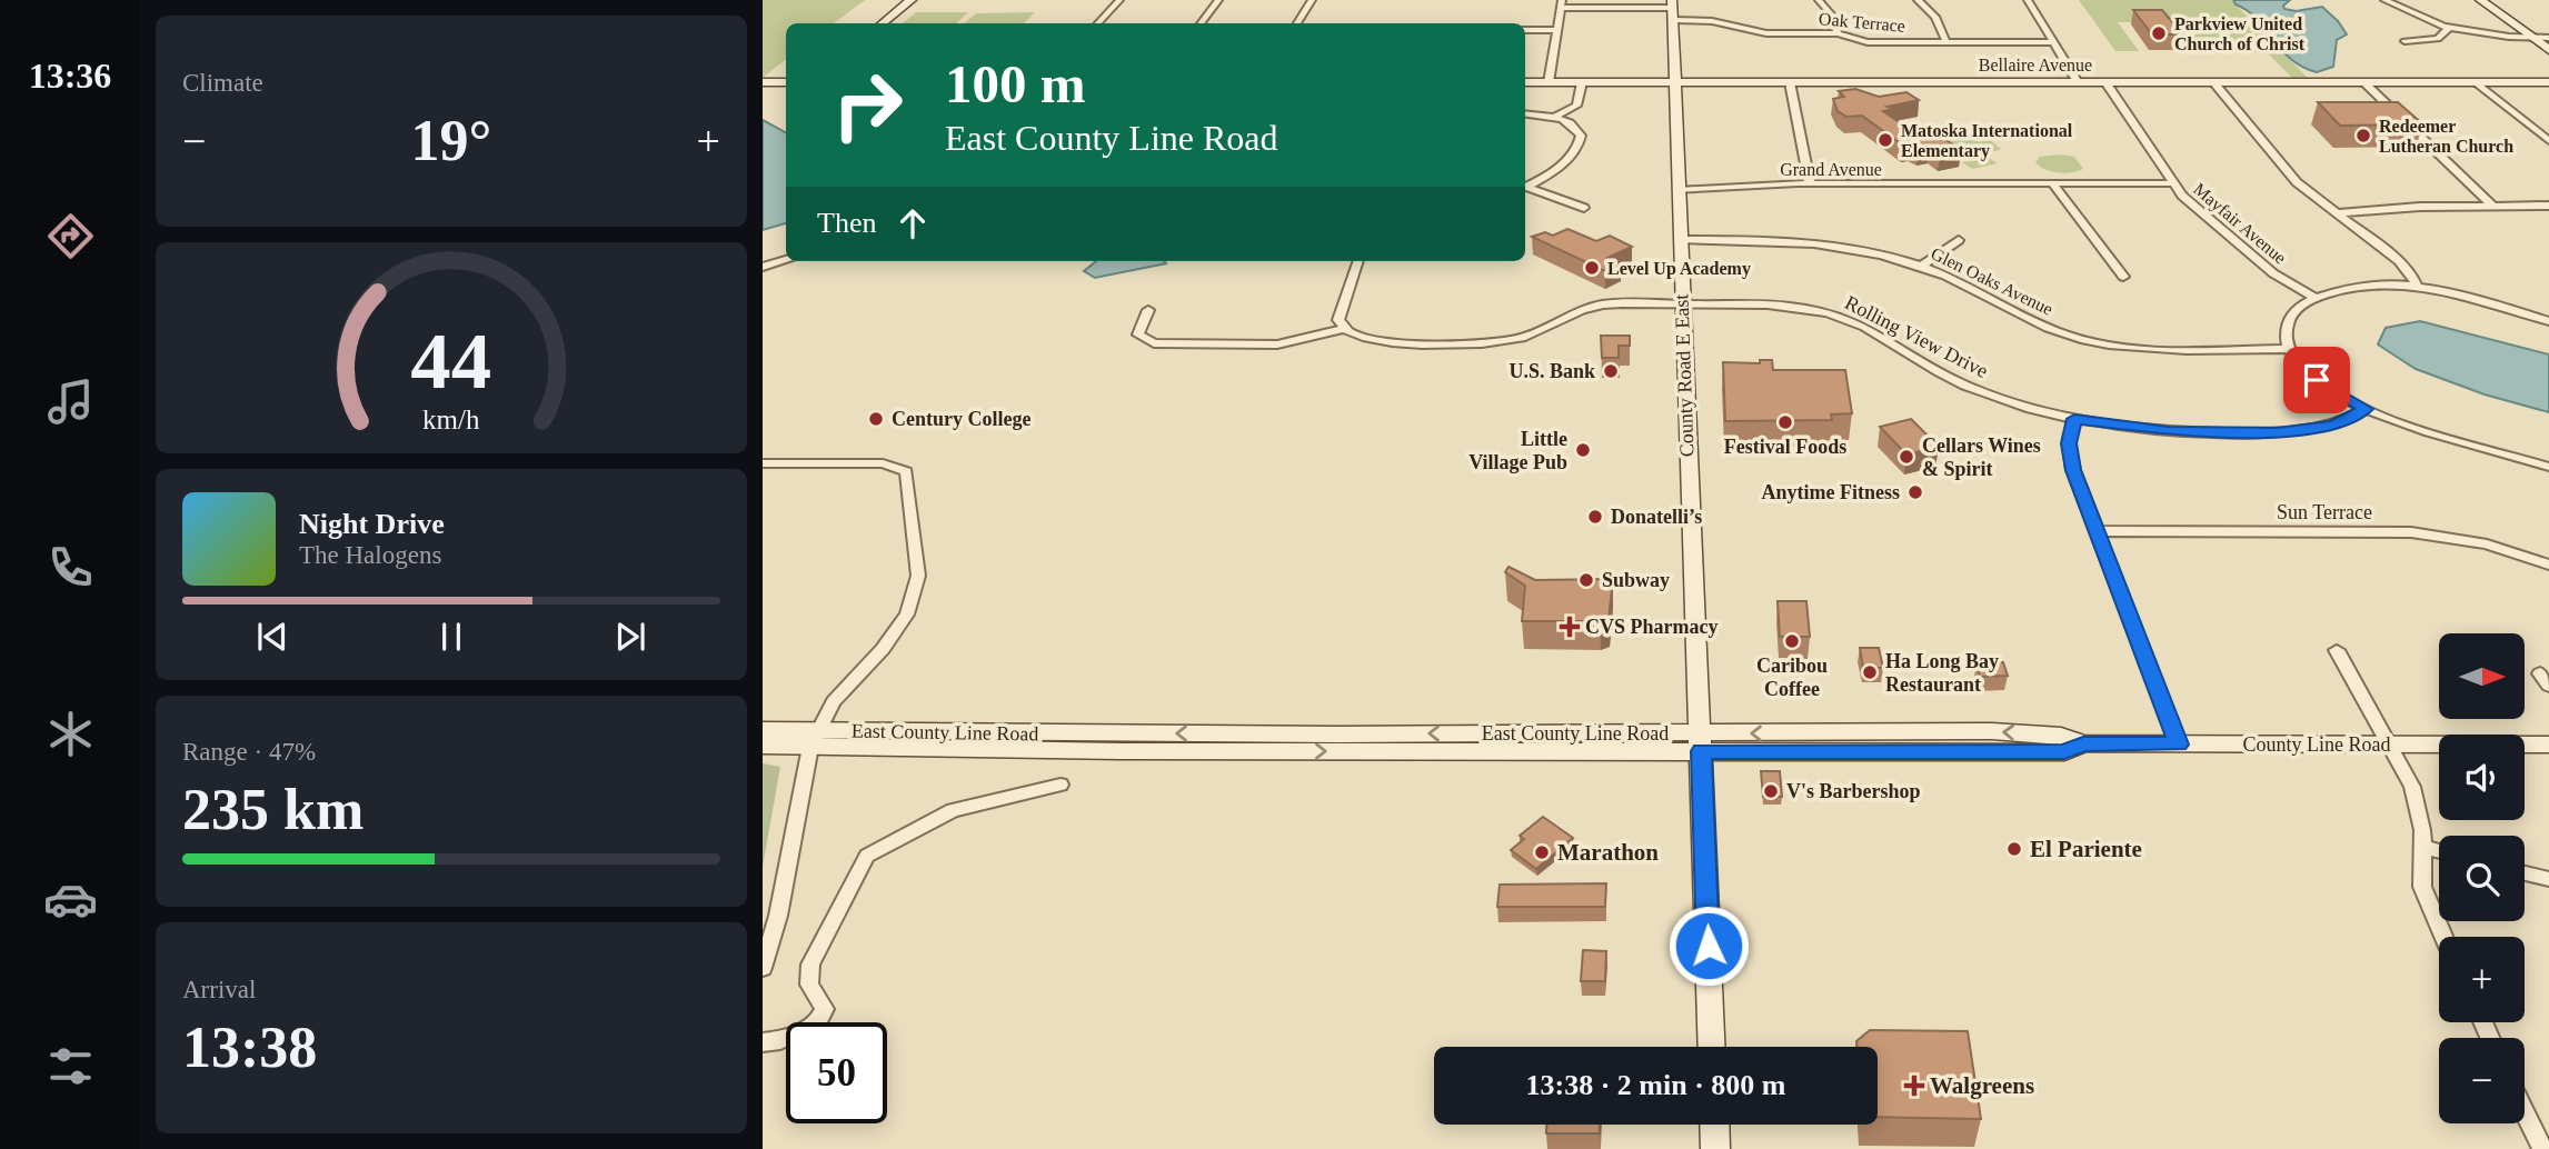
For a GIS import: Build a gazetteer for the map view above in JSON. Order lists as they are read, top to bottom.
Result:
{
  "streets": {
    "main road": [
      "Bellaire Avenue",
      "County Road E East",
      "East County Line Road",
      "County Line Road"
    ],
    "street": [
      "Oak Terrace",
      "Grand Avenue",
      "Mayfair Avenue",
      "Glen Oaks Avenue",
      "Rolling View Drive",
      "Sun Terrace"
    ]
  },
  "crossings": [
    ["Oak Terrace", "County Road E East"],
    ["Bellaire Avenue", "Mayfair Avenue"],
    ["Bellaire Avenue", "County Road E East"],
    ["Grand Avenue", "Mayfair Avenue"],
    ["Grand Avenue", "County Road E East"],
    ["Glen Oaks Avenue", "County Road E East"],
    ["Rolling View Drive", "County Road E East"],
    ["County Road E East", "East County Line Road"],
    ["East County Line Road", "County Line Road"]
  ],
  "places": {
    "other": [
      "Parkview United Church of Christ",
      "Redeemer Lutheran Church",
      "Matoska International Elementary",
      "Level Up Academy",
      "U.S. Bank",
      "Century College",
      "Festival Foods",
      "Little Village Pub",
      "Cellars Wines & Spirit",
      "Anytime Fitness",
      "Donatelli’s",
      "Subway",
      "Caribou Coffee",
      "Ha Long Bay Restaurant",
      "V's Barbershop",
      "El Pariente",
      "Marathon"
    ],
    "health": ["CVS Pharmacy", "Walgreens"]
  },
  "north": "right",
  "page": {
    "tabs": "13:36",
    "tile": [
      "Climate",
      ["Range · 47%", "235 km"],
      ["Arrival", "13:38"]
    ],
    "turn": ["100 m", "East County Line Road"],
    "heat": ["−", "19°", "+"],
    "then": "Then",
    "song": ["Night Drive", "The Halogens"],
    "map_buttons": ["+", "−"],
    "limit": "50",
    "trip": "13:38 · 2 min · 800 m",
    "gauge": ["44", "km/h"]
  }
}
